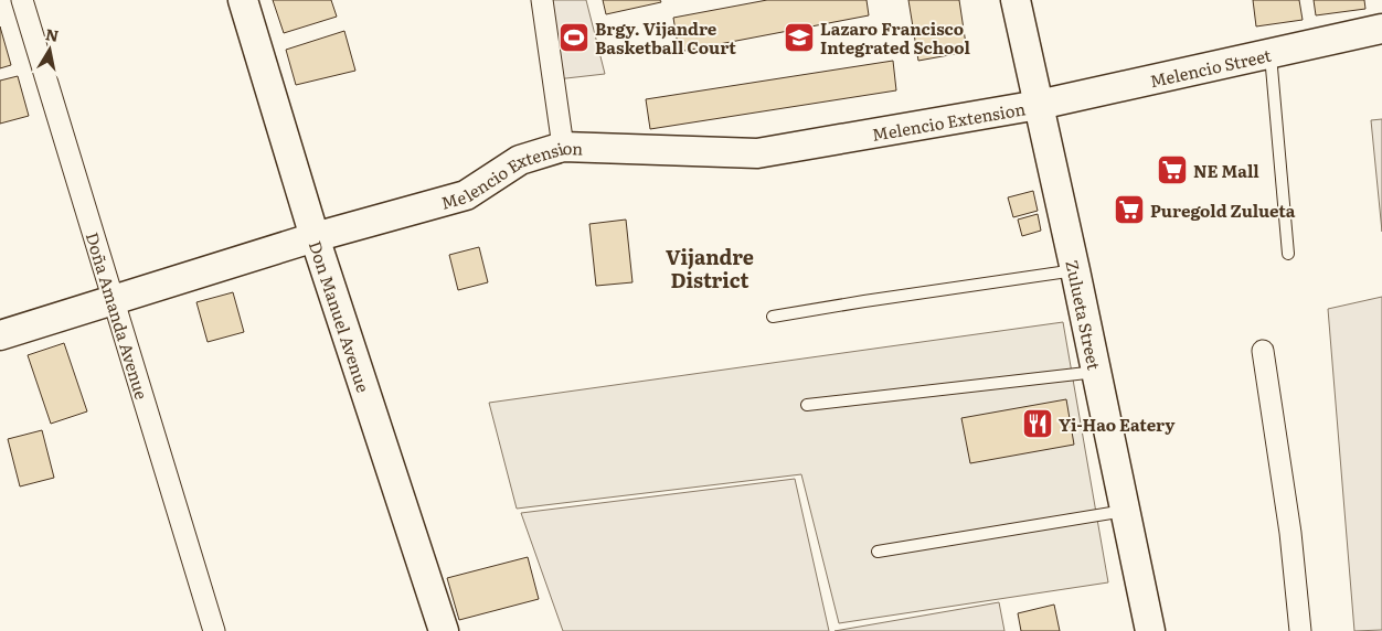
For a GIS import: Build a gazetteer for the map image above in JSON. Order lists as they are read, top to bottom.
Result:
{
  "streets": {
    "street": [
      "Melencio Street",
      "Melencio Extension",
      "Doña Amanda Avenue",
      "Zulueta Street",
      "Don Manuel Avenue"
    ]
  },
  "crossings": [
    ["Melencio Street", "Melencio Extension"],
    ["Melencio Street", "Zulueta Street"],
    ["Melencio Extension", "Doña Amanda Avenue"],
    ["Melencio Extension", "Zulueta Street"],
    ["Melencio Extension", "Don Manuel Avenue"]
  ],
  "districts": ["Vijandre District"],
  "places": {
    "sports": ["Brgy. Vijandre Basketball Court"],
    "school or university": ["Lazaro Francisco Integrated School"],
    "supermarket": ["NE Mall", "Puregold Zulueta"],
    "restaurant": ["Yi-Hao Eatery"]
  },
  "north": "top"
}
